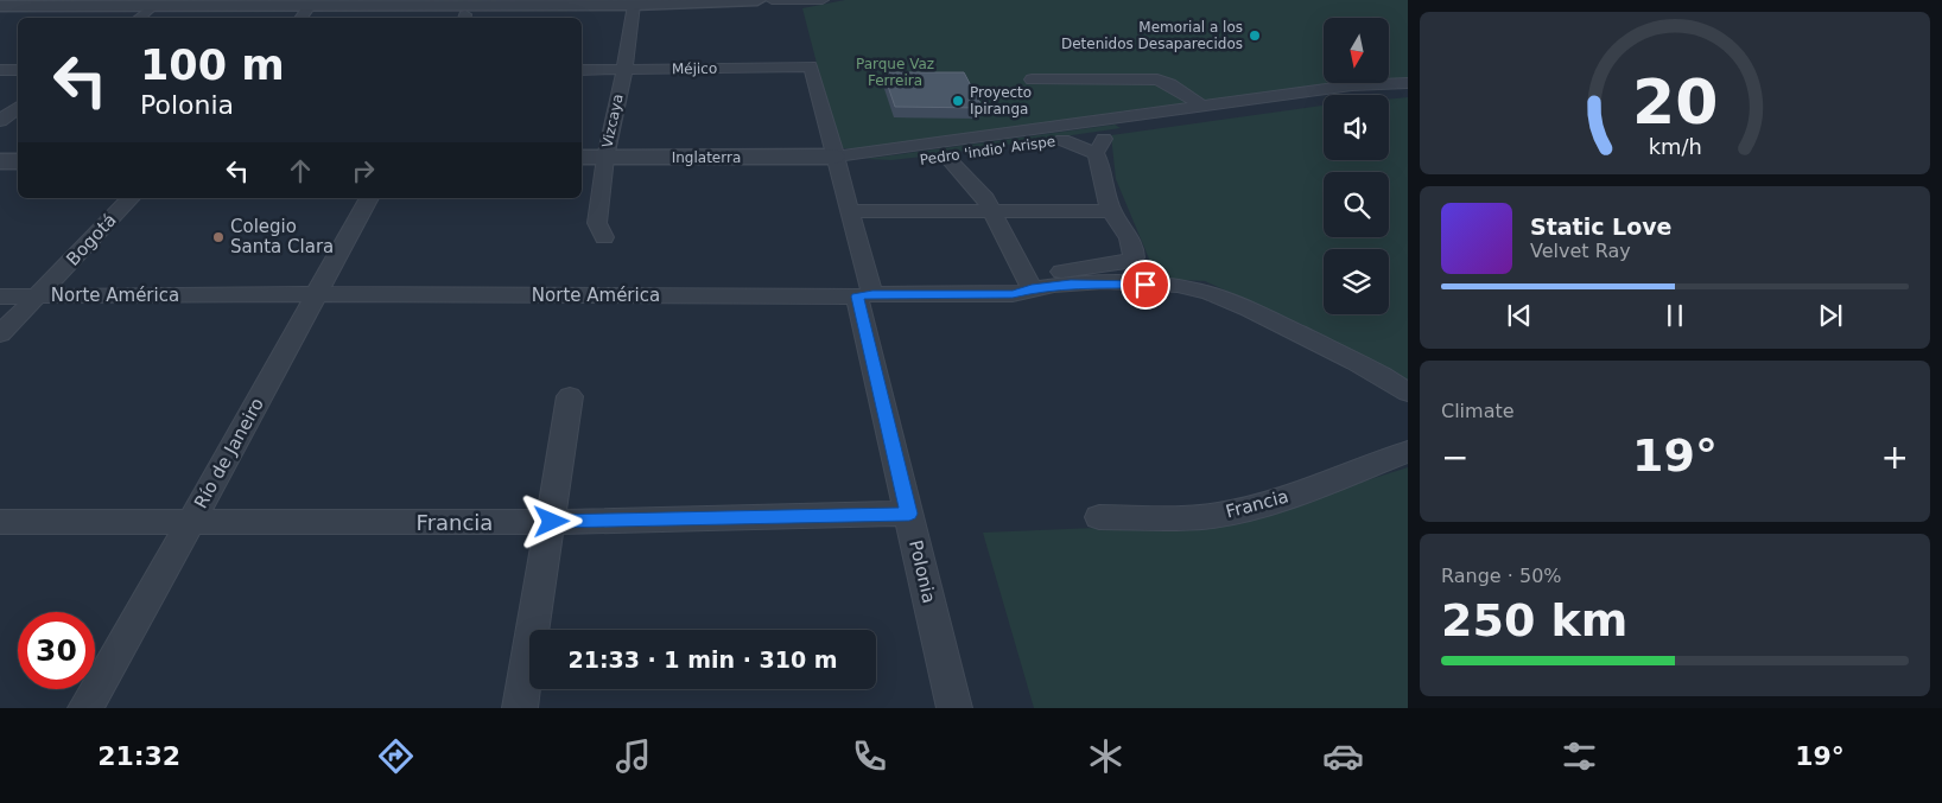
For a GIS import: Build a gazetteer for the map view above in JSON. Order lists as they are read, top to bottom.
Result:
{
  "streets": {
    "street": [
      "Méjico",
      "Vizcaya",
      "Pedro 'indio' Arispe",
      "Inglaterra",
      "Bogotá",
      "Norte América",
      "Río de Janeiro",
      "Francia",
      "Polonia"
    ]
  },
  "crossings": [
    ["Méjico", "Vizcaya"],
    ["Méjico", "Polonia"],
    ["Vizcaya", "Inglaterra"],
    ["Pedro 'indio' Arispe", "Inglaterra"],
    ["Pedro 'indio' Arispe", "Polonia"],
    ["Inglaterra", "Polonia"],
    ["Bogotá", "Norte América"],
    ["Norte América", "Río de Janeiro"],
    ["Norte América", "Polonia"],
    ["Río de Janeiro", "Francia"],
    ["Francia", "Polonia"]
  ],
  "parks": ["Parque Vaz Ferreira"],
  "places": ["Memorial a los Detenidos Desaparecidos", "Proyecto Ipiranga", "Colegio Santa Clara"],
  "north": "bottom",
  "page": {
    "turn": ["100 m", "Polonia"],
    "song": ["Static Love", "Velvet Ray"],
    "tile": [
      "Climate",
      ["Range · 50%", "250 km"]
    ],
    "heat": ["−", "19°", "+"],
    "limit": "30",
    "trip": "21:33 · 1 min · 310 m",
    "tabs": ["21:32", "19°"],
    "gauge": ["20", "km/h"]
  }
}
